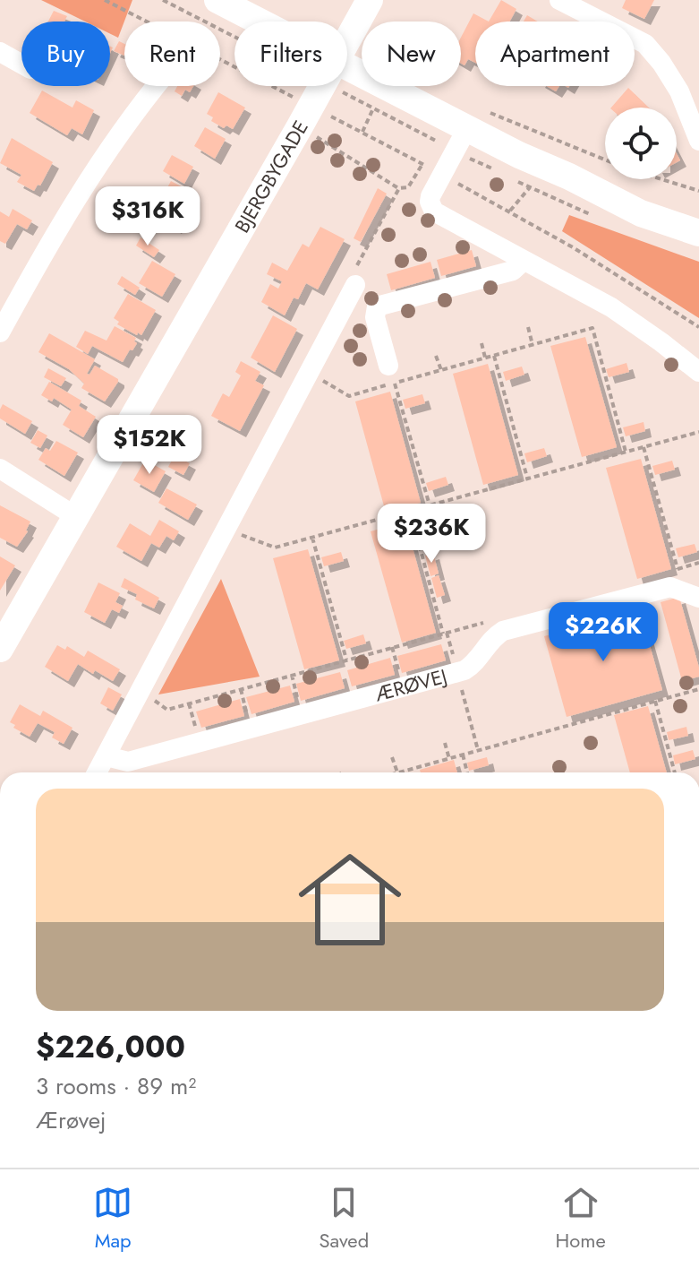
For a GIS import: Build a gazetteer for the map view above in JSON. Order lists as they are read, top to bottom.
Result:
{
  "streets": {
    "street": ["BJERGBYGADE", "ÆRØVEJ"]
  },
  "page": {
    "chip": [
      "Buy",
      "Rent",
      "Filters",
      "New",
      "Apartment"
    ],
    "price": [
      "$316K",
      "$152K",
      "$236K",
      "$226K"
    ],
    "list": [
      {
        "name": "$226,000",
        "note": "3 rooms · 89 m² · Ærøvej"
      }
    ],
    "tabs": ["Map", "Saved", "Home"]
  }
}
